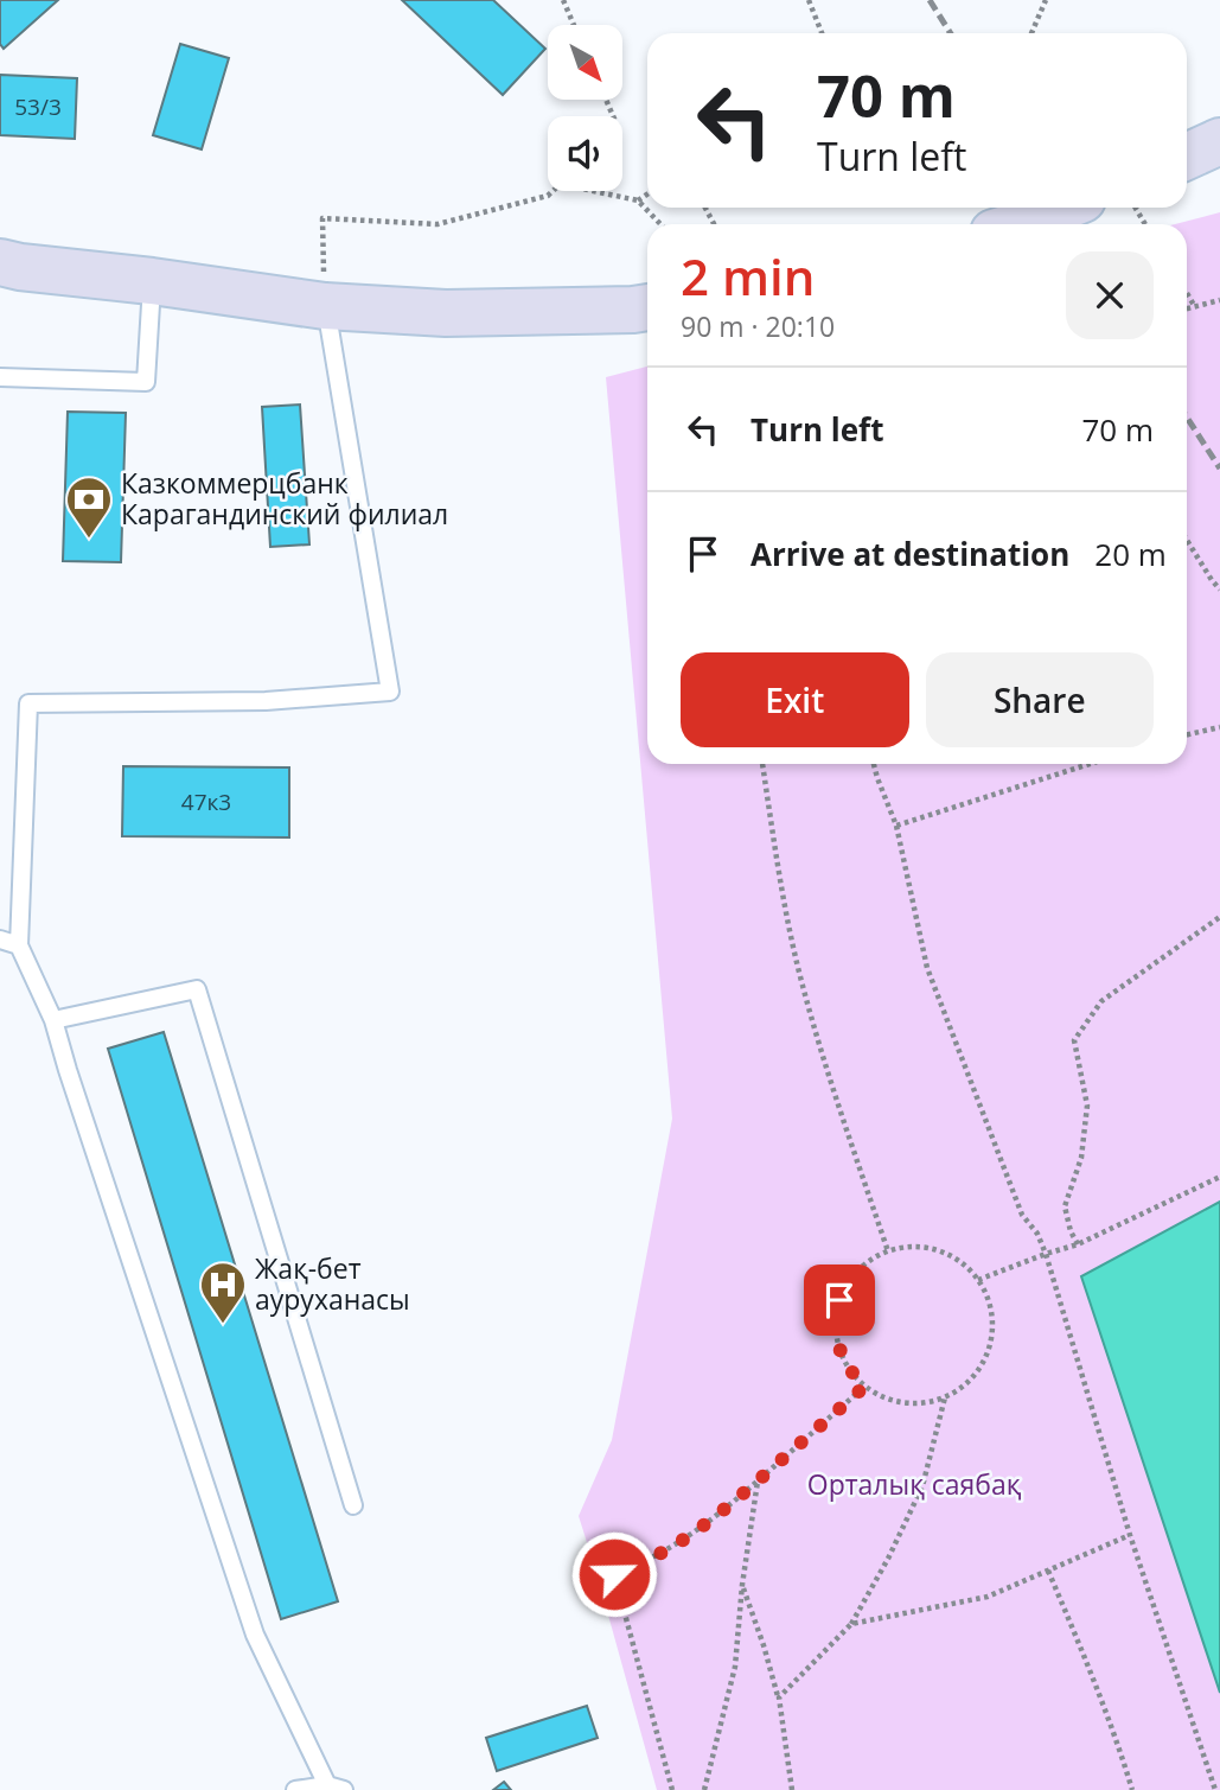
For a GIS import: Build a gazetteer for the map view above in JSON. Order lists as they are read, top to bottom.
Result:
{
  "parks": ["Орталық саябақ"],
  "places": {
    "bank": ["Казкоммерцбанк Карагандинский филиал"],
    "hospital": ["Жақ-бет ауруханасы"]
  },
  "house_numbers": ["53/3", "47к3"],
  "north": "bottom right",
  "page": {
    "turn": ["70 m", "Turn left"],
    "heading": ["2 min", "90 m · 20:10"],
    "list": [
      {
        "name": "Turn left",
        "value": "70 m"
      },
      {
        "name": "Arrive at destination",
        "value": "20 m"
      }
    ],
    "buttons": ["Exit", "Share"]
  }
}
